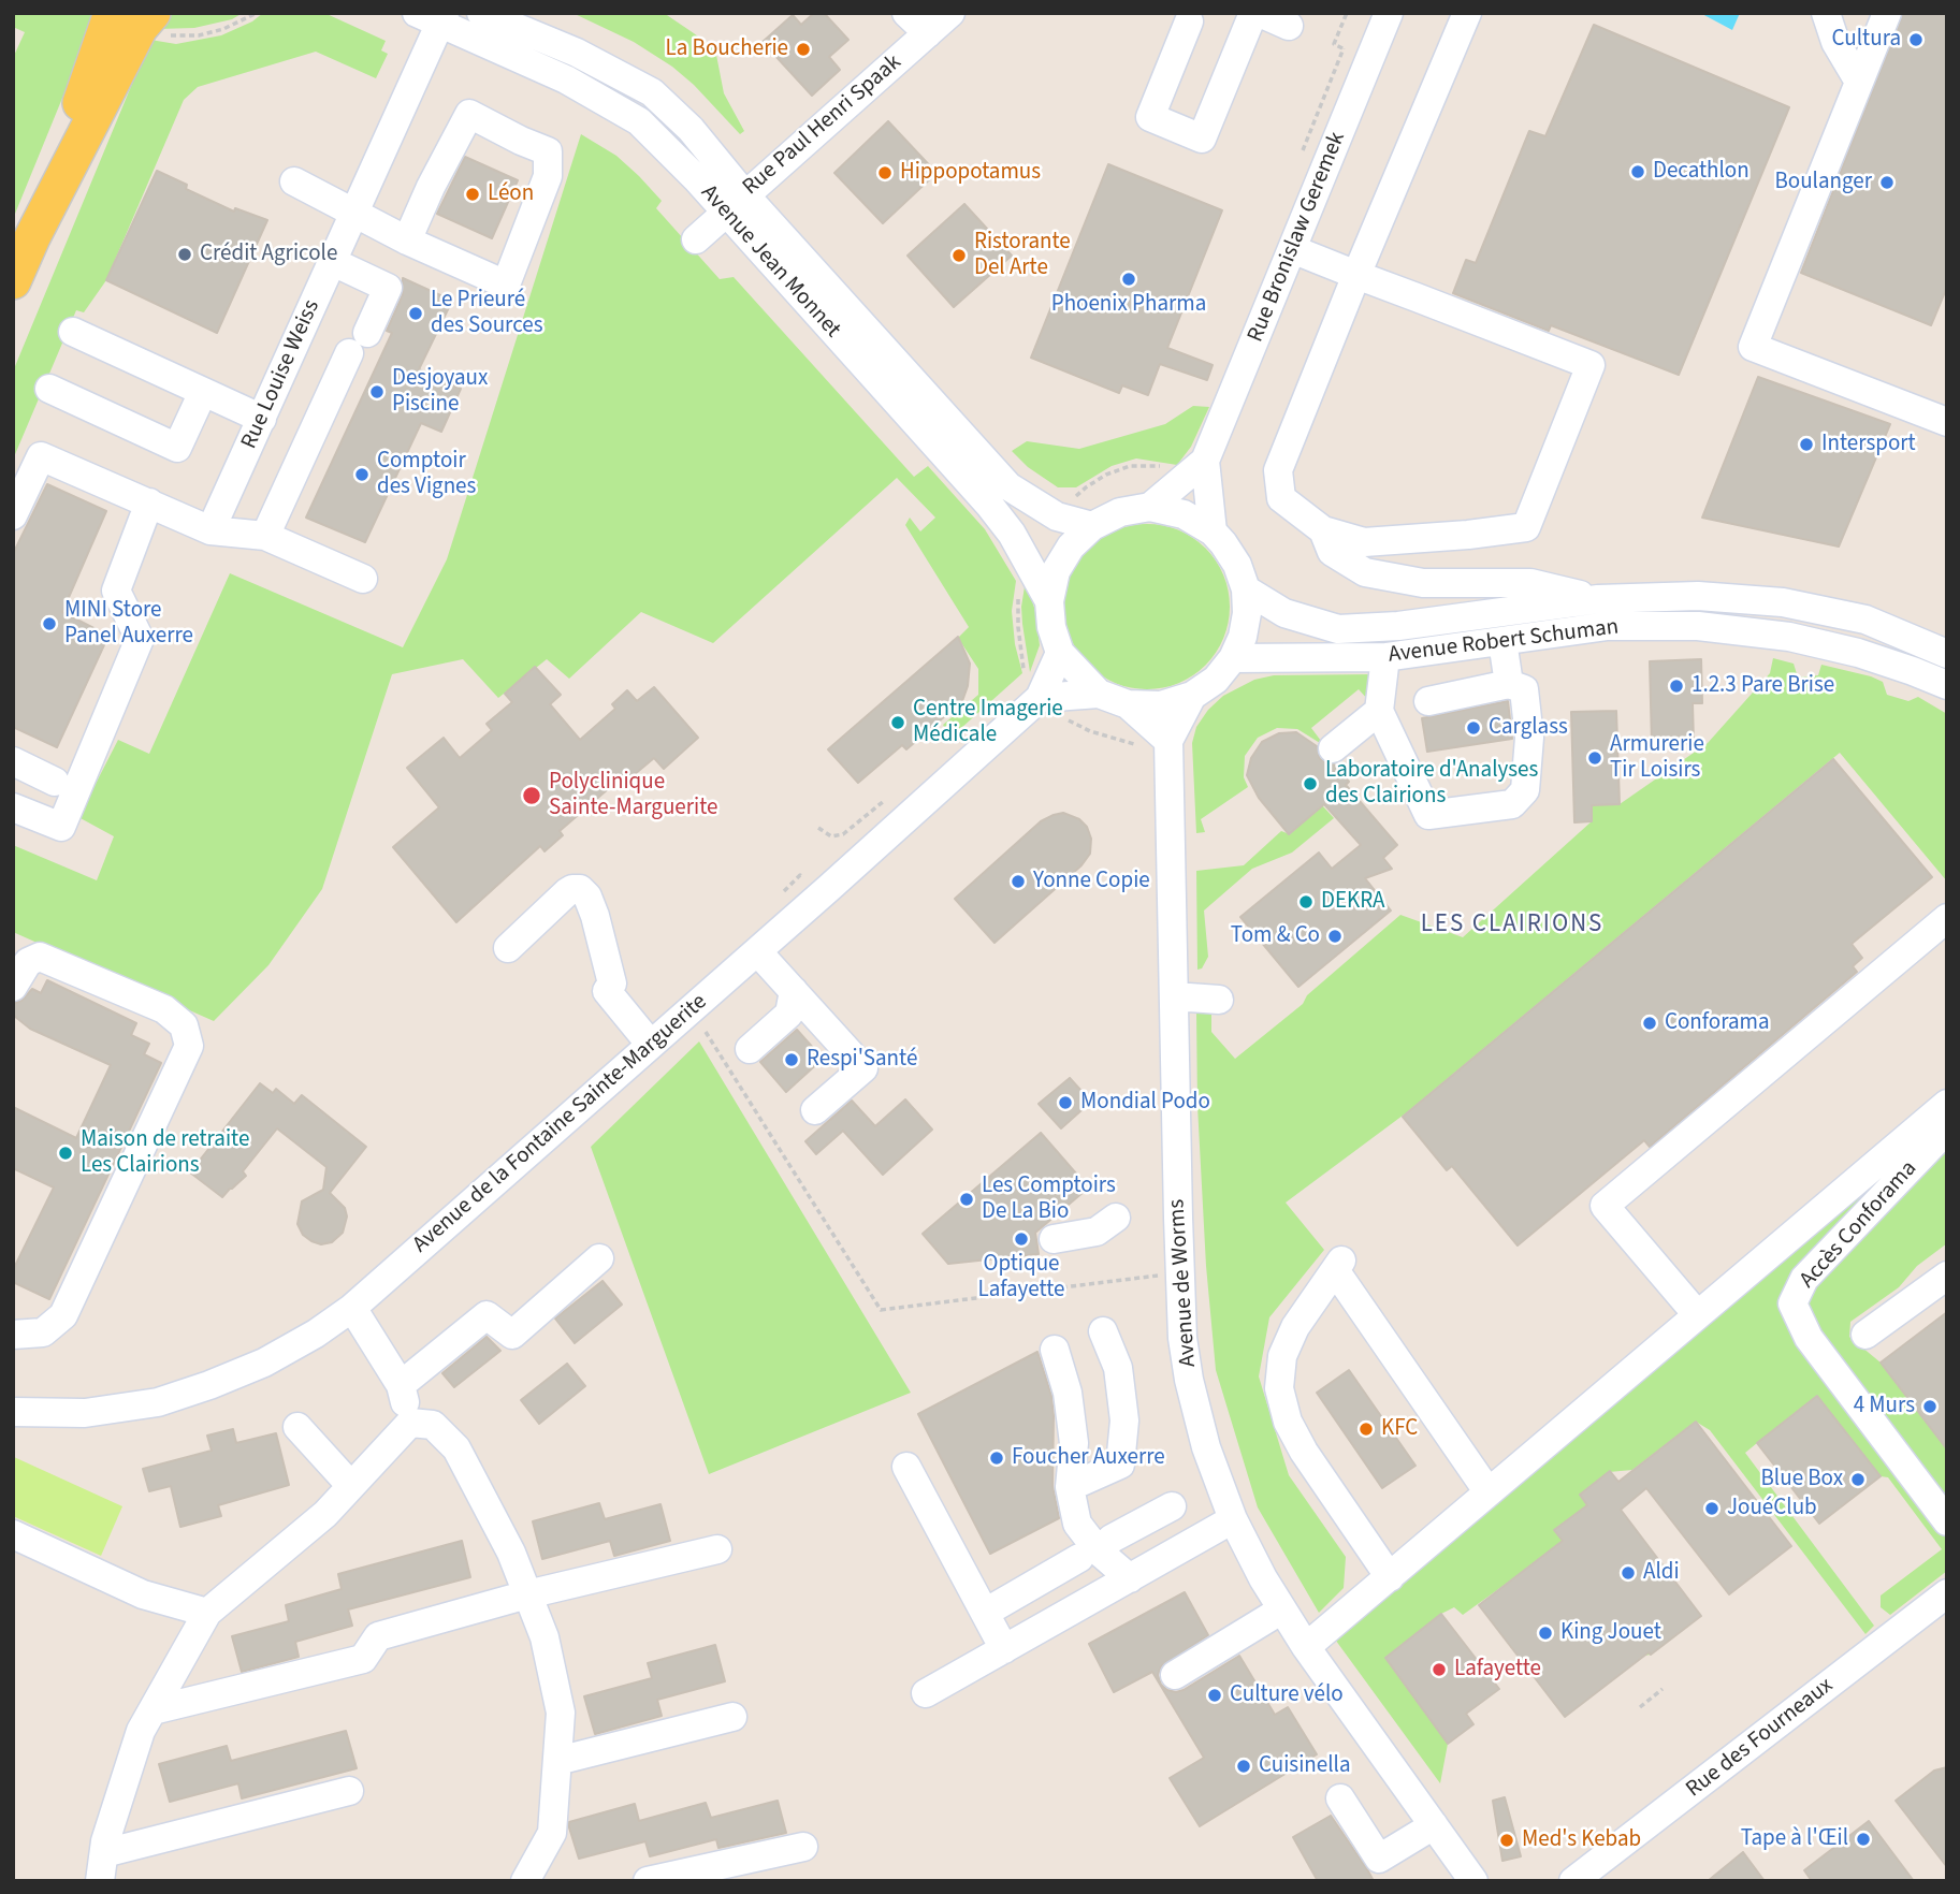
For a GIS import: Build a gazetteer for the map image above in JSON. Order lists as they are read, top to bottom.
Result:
{
  "streets": {
    "street": [
      "Rue Paul Henri Spaak",
      "Rue Bronislaw Geremek",
      "Avenue Jean Monnet",
      "Rue Louise Weiss",
      "Avenue Robert Schuman",
      "Avenue de la Fontaine Sainte-Marguerite",
      "Accès Conforama",
      "Avenue de Worms",
      "Rue des Fourneaux"
    ]
  },
  "crossings": [
    ["Rue Paul Henri Spaak", "Avenue Jean Monnet"],
    ["Rue Bronislaw Geremek", "Avenue Jean Monnet"],
    ["Rue Bronislaw Geremek", "Avenue Robert Schuman"],
    ["Rue Bronislaw Geremek", "Avenue de la Fontaine Sainte-Marguerite"],
    ["Rue Bronislaw Geremek", "Avenue de Worms"],
    ["Avenue Jean Monnet", "Rue Louise Weiss"],
    ["Avenue Jean Monnet", "Avenue Robert Schuman"],
    ["Avenue Jean Monnet", "Avenue de la Fontaine Sainte-Marguerite"],
    ["Avenue Jean Monnet", "Avenue de Worms"],
    ["Avenue Robert Schuman", "Avenue de la Fontaine Sainte-Marguerite"],
    ["Avenue Robert Schuman", "Avenue de Worms"],
    ["Avenue de la Fontaine Sainte-Marguerite", "Avenue de Worms"]
  ],
  "districts": ["LES CLAIRIONS"],
  "places": [
    "Cultura",
    "La Boucherie",
    "Decathlon",
    "Hippopotamus",
    "Boulanger",
    "Léon",
    "Crédit Agricole",
    "Ristorante Del Arte",
    "Phoenix Pharma",
    "Le Prieuré des Sources",
    "Desjoyaux Piscine",
    "Intersport",
    "Comptoir des Vignes",
    "MINI Store Panel Auxerre",
    "1.2.3 Pare Brise",
    "Centre Imagerie Médicale",
    "Carglass",
    "Armurerie Tir Loisirs",
    "Laboratoire d'Analyses des Clairions",
    "Polyclinique Sainte-Marguerite",
    "Yonne Copie",
    "DEKRA",
    "Tom & Co",
    "Conforama",
    "Respi'Santé",
    "Mondial Podo",
    "Maison de retraite Les Clairions",
    "Les Comptoirs De La Bio",
    "Optique Lafayette",
    "4 Murs",
    "KFC",
    "Foucher Auxerre",
    "Blue Box",
    "JouéClub",
    "Aldi",
    "King Jouet",
    "Lafayette",
    "Culture vélo",
    "Cuisinella",
    "Tape à l'Œil",
    "Med's Kebab"
  ]
}
